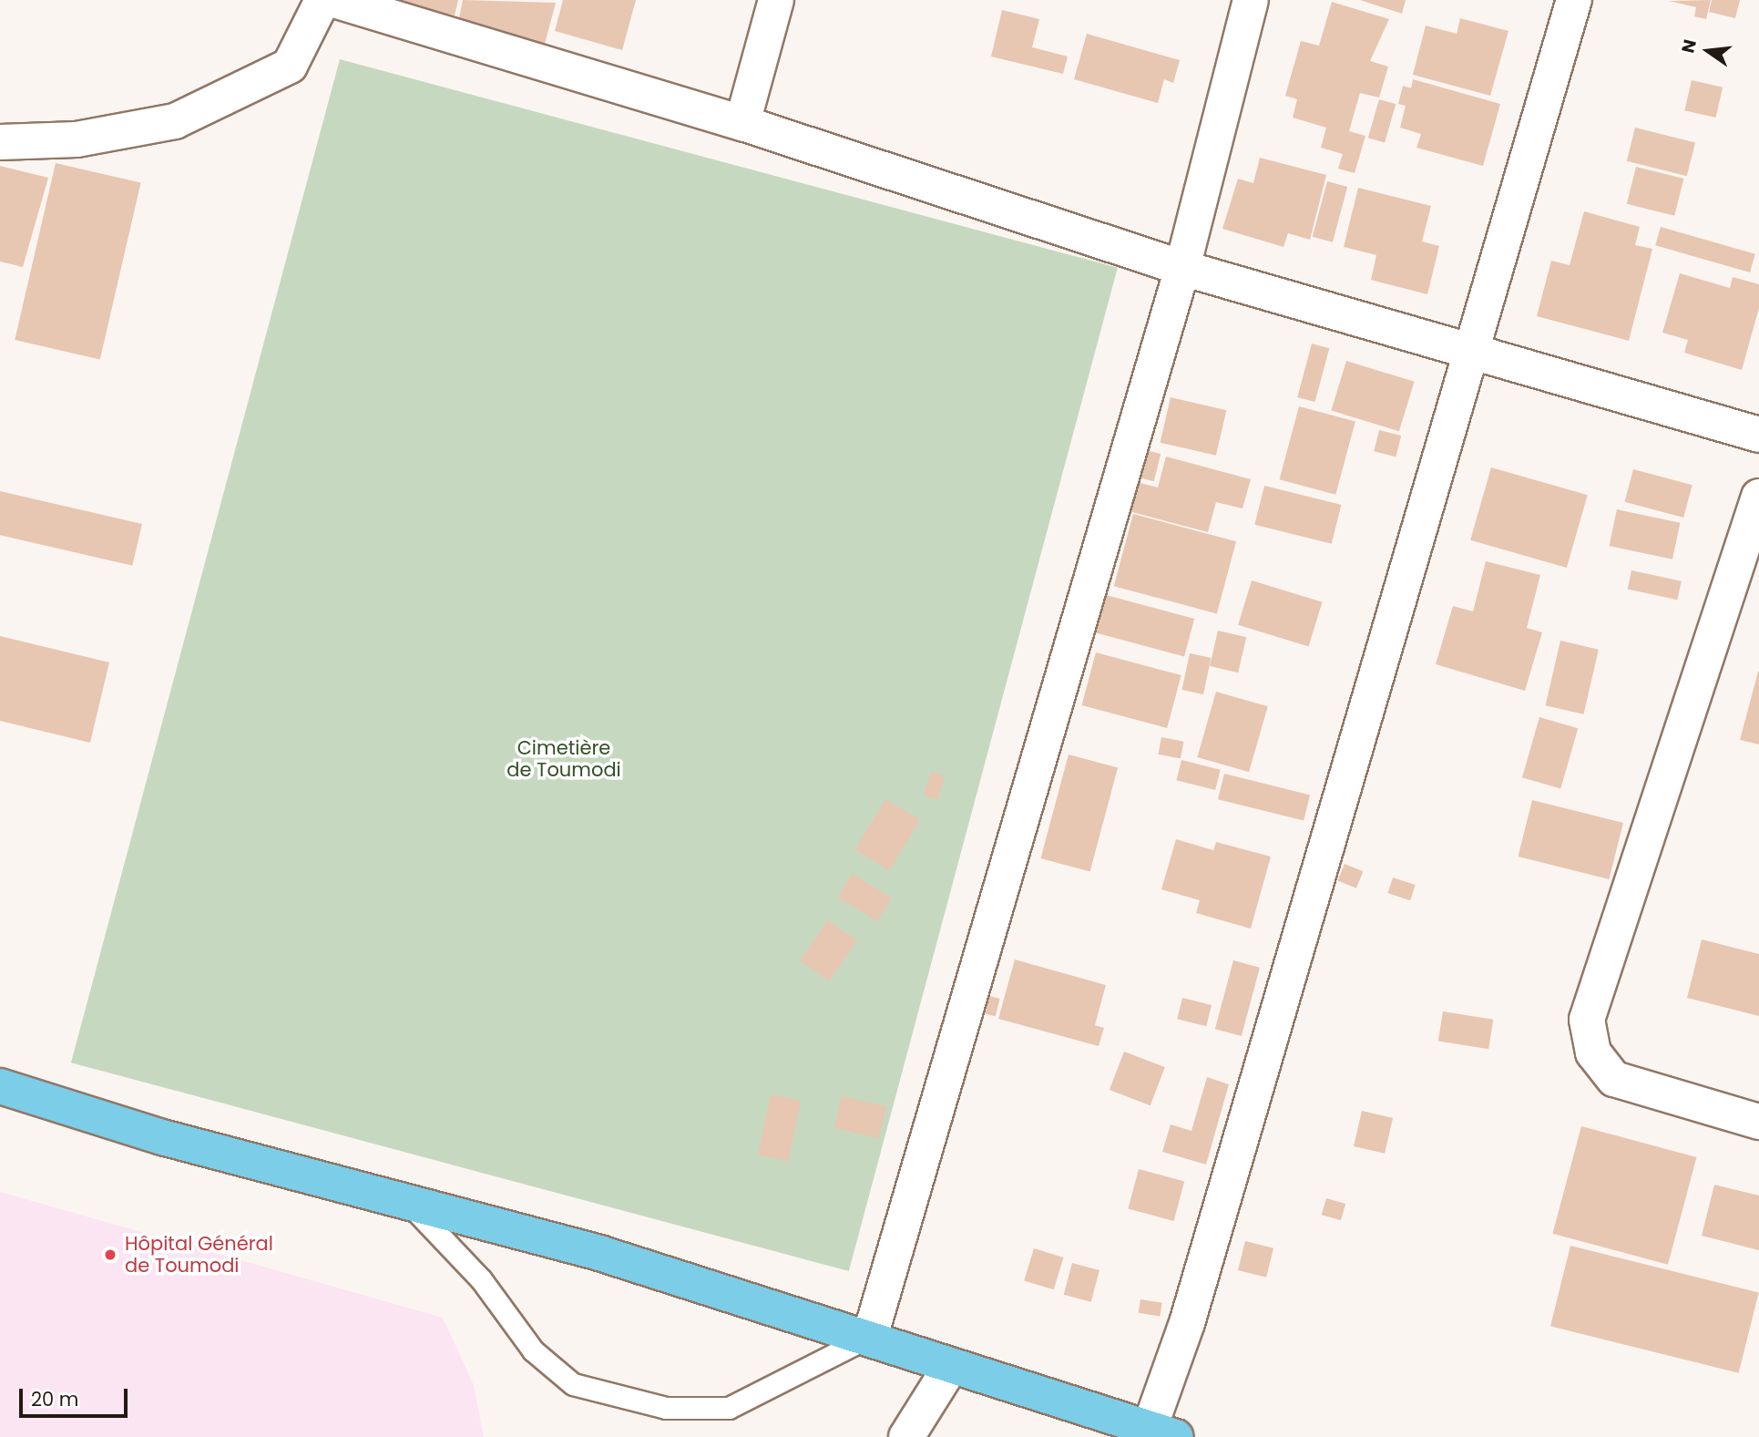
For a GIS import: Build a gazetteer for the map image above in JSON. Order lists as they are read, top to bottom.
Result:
{
  "parks": ["Cimetière de Toumodi"],
  "places": ["Hôpital Général de Toumodi"],
  "scale_bar": "20 m",
  "north": "left"
}
